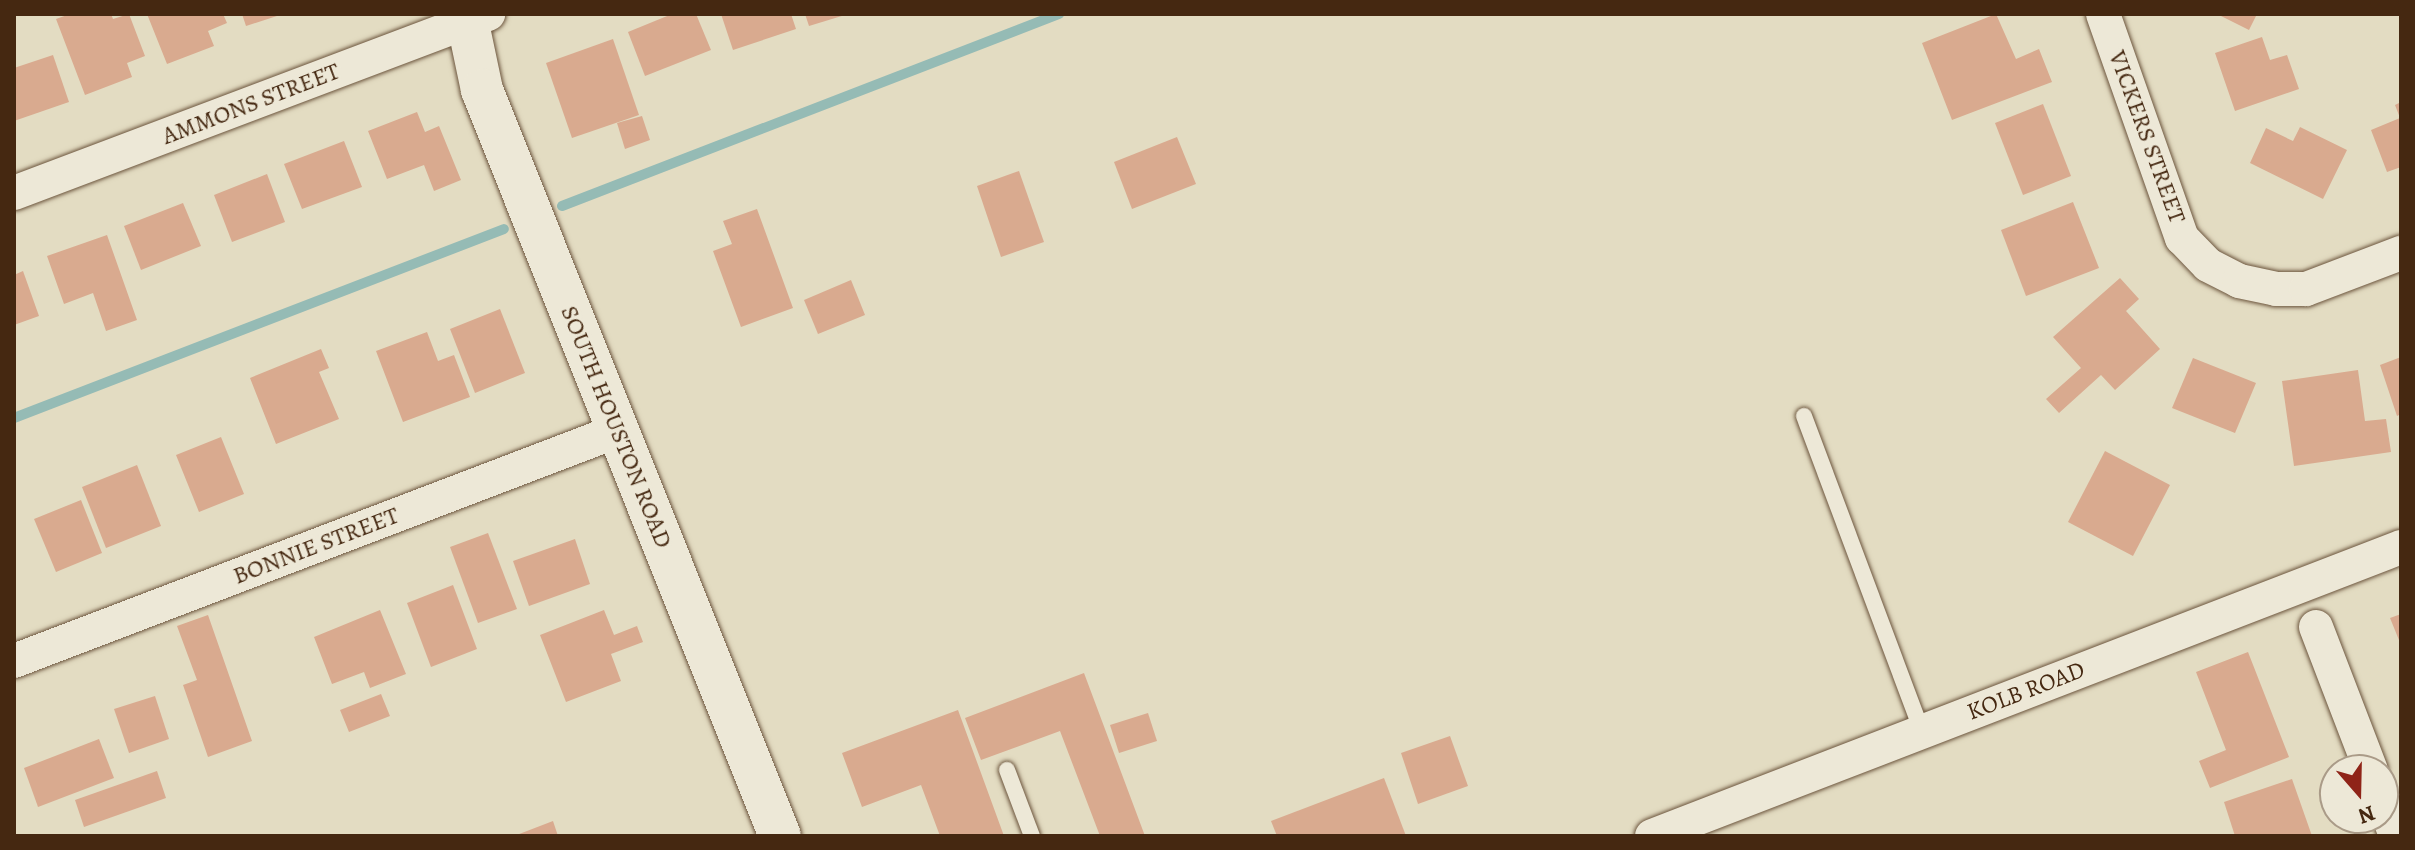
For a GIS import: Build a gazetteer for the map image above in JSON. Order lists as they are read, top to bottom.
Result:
{
  "streets": {
    "street": [
      "AMMONS STREET",
      "VICKERS STREET",
      "SOUTH HOUSTON ROAD",
      "BONNIE STREET",
      "KOLB ROAD"
    ]
  },
  "crossings": [
    ["AMMONS STREET", "SOUTH HOUSTON ROAD"],
    ["SOUTH HOUSTON ROAD", "BONNIE STREET"]
  ],
  "north": "bottom"
}
